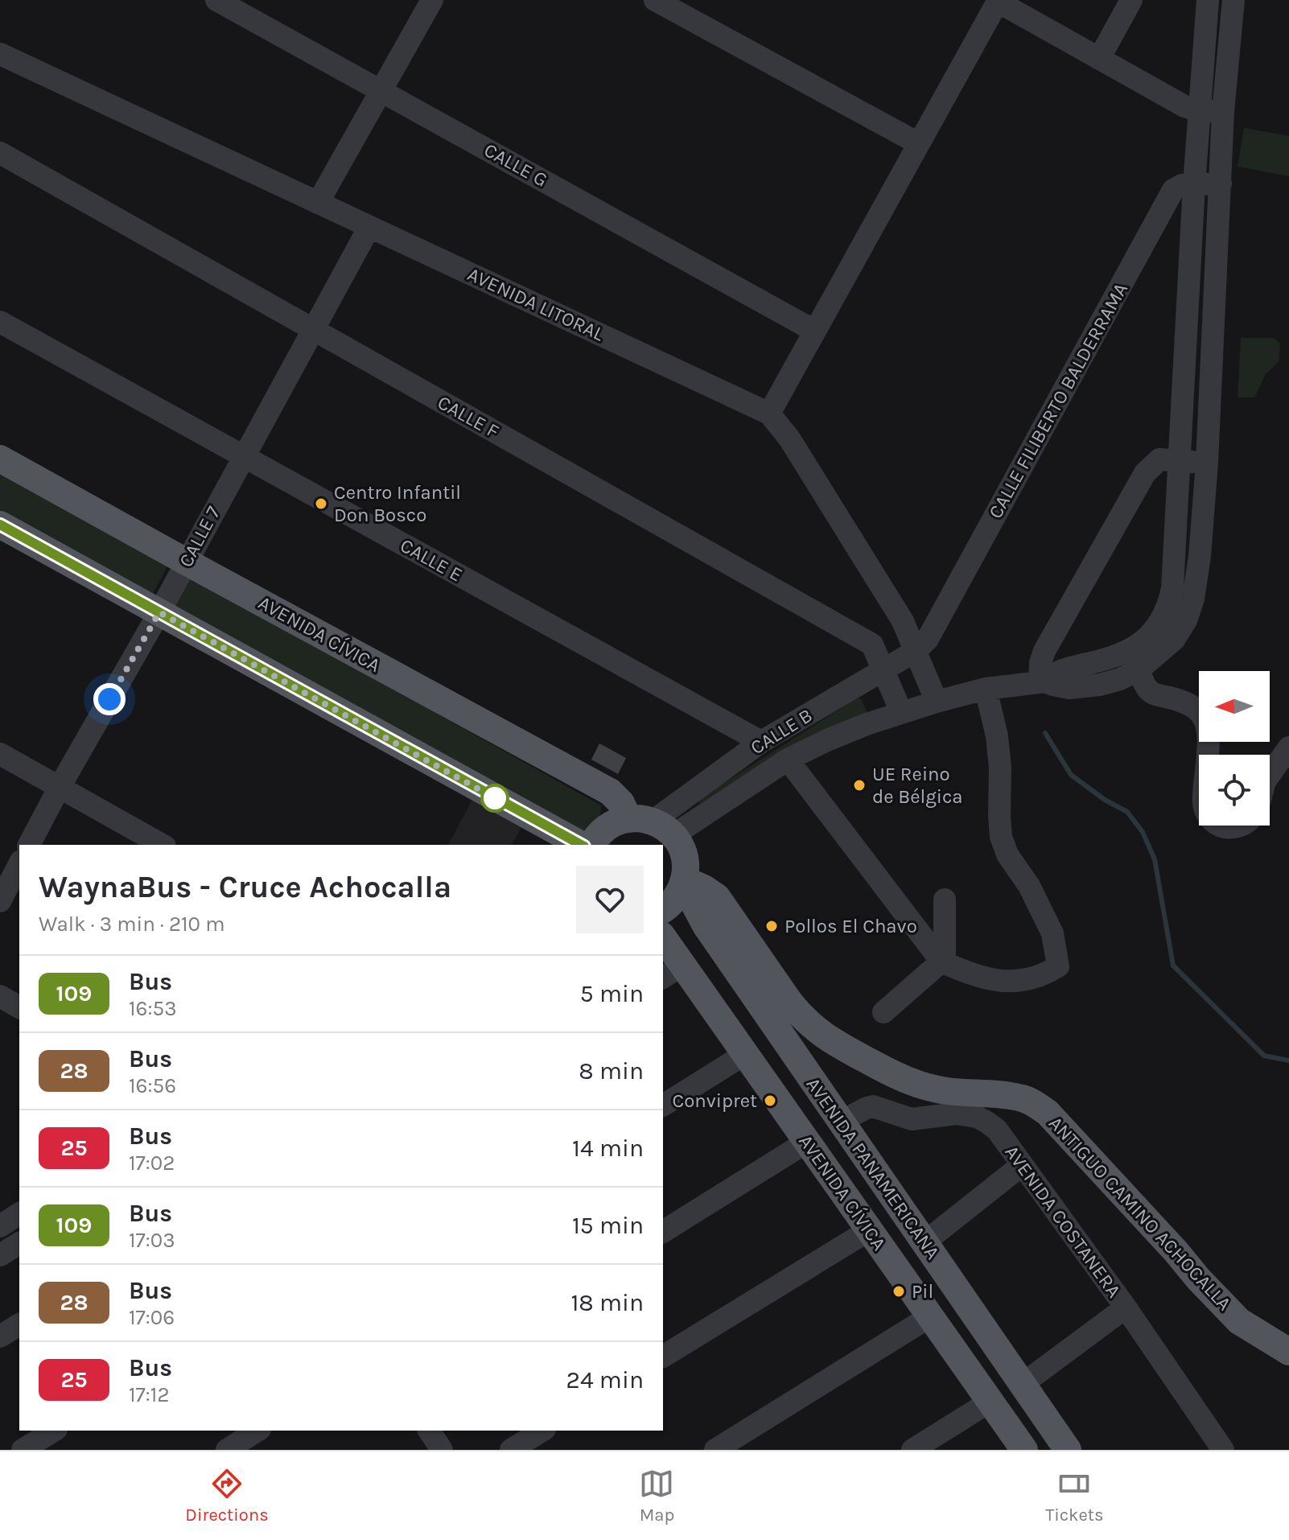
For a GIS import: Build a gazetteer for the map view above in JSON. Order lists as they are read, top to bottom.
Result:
{
  "streets": {
    "main road": ["AVENIDA CÍVICA", "AVENIDA PANAMERICANA", "ANTIGUO CAMINO ACHOCALLA"],
    "street": [
      "CALLE G",
      "AVENIDA LITORAL",
      "CALLE FILIBERTO BALDERRAMA",
      "CALLE F",
      "CALLE 7",
      "CALLE E",
      "CALLE B",
      "AVENIDA COSTANERA"
    ]
  },
  "crossings": [
    ["AVENIDA LITORAL", "CALLE FILIBERTO BALDERRAMA"],
    ["AVENIDA LITORAL", "CALLE 7"],
    ["AVENIDA LITORAL", "CALLE B"],
    ["CALLE FILIBERTO BALDERRAMA", "CALLE B"],
    ["CALLE F", "CALLE 7"],
    ["CALLE F", "CALLE B"],
    ["CALLE 7", "CALLE E"],
    ["CALLE 7", "AVENIDA CÍVICA"],
    ["CALLE E", "CALLE B"],
    ["AVENIDA CÍVICA", "CALLE B"],
    ["AVENIDA CÍVICA", "AVENIDA PANAMERICANA"],
    ["AVENIDA CÍVICA", "ANTIGUO CAMINO ACHOCALLA"],
    ["AVENIDA PANAMERICANA", "ANTIGUO CAMINO ACHOCALLA"],
    ["AVENIDA PANAMERICANA", "AVENIDA COSTANERA"]
  ],
  "places": [
    "Centro Infantil Don Bosco",
    "UE Reino de Bélgica",
    "Pollos El Chavo",
    "Convipret",
    "Pil"
  ],
  "lines": ["bus line 109"],
  "north": "left",
  "page": {
    "heading": ["WaynaBus - Cruce Achocalla", "Walk · 3 min · 210 m"],
    "list": [
      {
        "mark": "109",
        "name": "Bus",
        "note": "16:53",
        "value": "5 min"
      },
      {
        "mark": "28",
        "name": "Bus",
        "note": "16:56",
        "value": "8 min"
      },
      {
        "mark": "25",
        "name": "Bus",
        "note": "17:02",
        "value": "14 min"
      },
      {
        "mark": "109",
        "name": "Bus",
        "note": "17:03",
        "value": "15 min"
      },
      {
        "mark": "28",
        "name": "Bus",
        "note": "17:06",
        "value": "18 min"
      },
      {
        "mark": "25",
        "name": "Bus",
        "note": "17:12",
        "value": "24 min"
      }
    ],
    "tabs": ["Directions", "Map", "Tickets"]
  }
}
